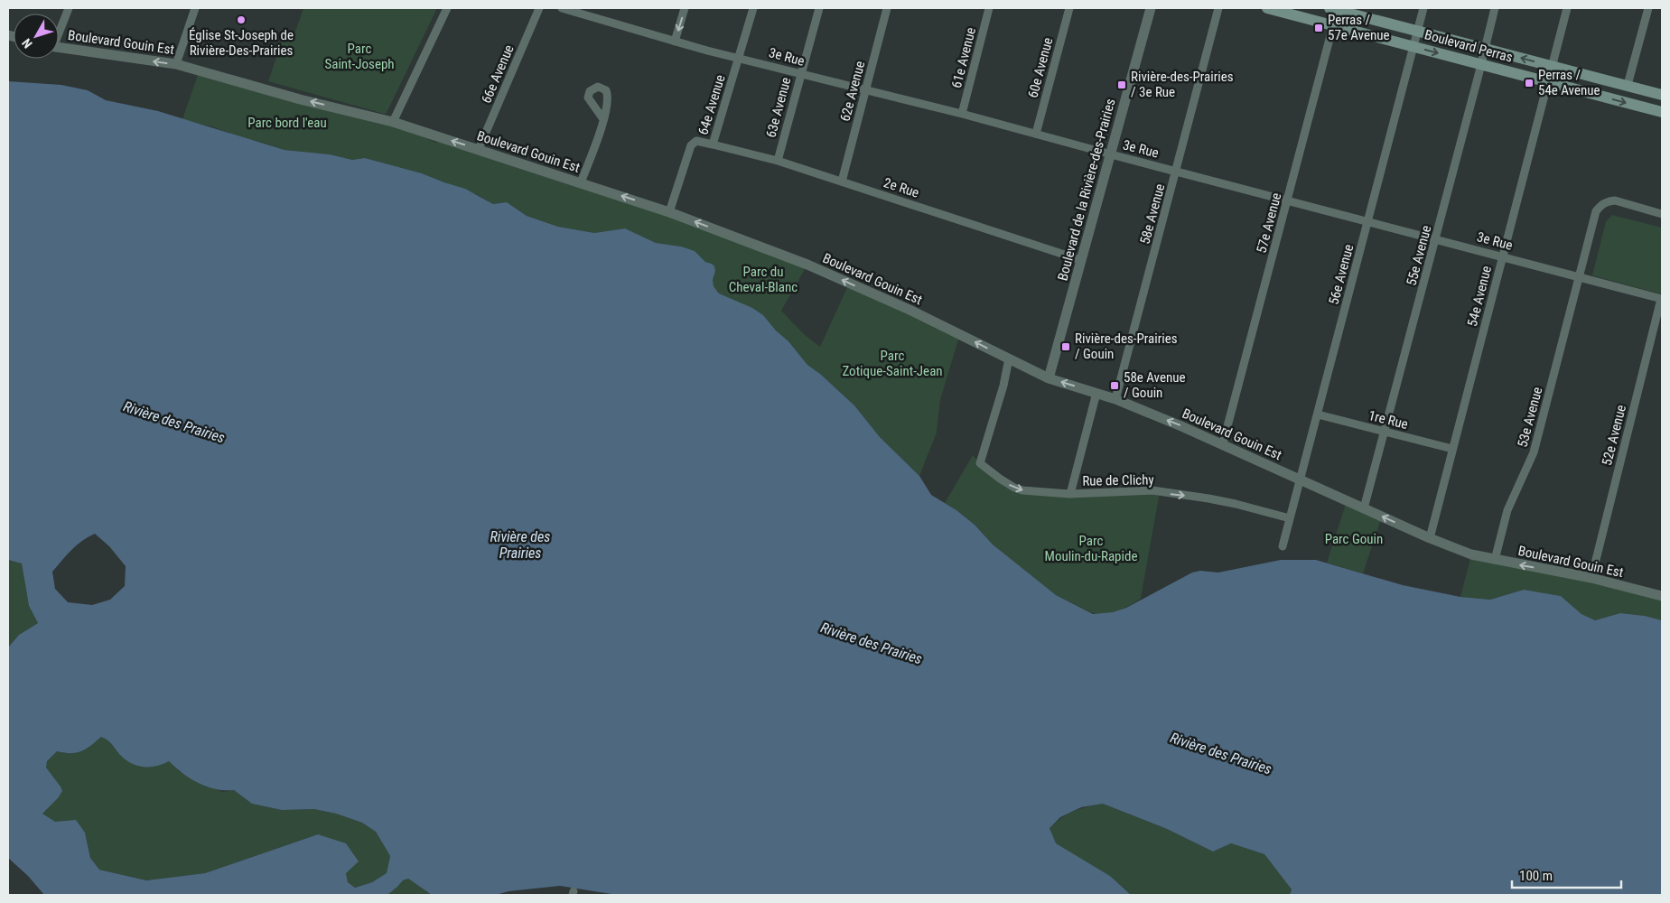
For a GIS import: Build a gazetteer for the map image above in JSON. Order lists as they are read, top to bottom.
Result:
{
  "streets": {
    "main road": ["Boulevard Perras"],
    "street": [
      "Boulevard Gouin Est",
      "3e Rue",
      "61e Avenue",
      "60e Avenue",
      "66e Avenue",
      "62e Avenue",
      "64e Avenue",
      "63e Avenue",
      "2e Rue",
      "Boulevard de la Rivière-des-Prairies",
      "58e Avenue",
      "57e Avenue",
      "55e Avenue",
      "56e Avenue",
      "54e Avenue",
      "53e Avenue",
      "1re Rue",
      "52e Avenue",
      "Rue de Clichy"
    ]
  },
  "crossings": [
    ["Boulevard Gouin Est", "66e Avenue"],
    ["Boulevard Gouin Est", "64e Avenue"],
    ["Boulevard Gouin Est", "Boulevard de la Rivière-des-Prairies"],
    ["Boulevard Gouin Est", "58e Avenue"],
    ["Boulevard Gouin Est", "57e Avenue"],
    ["Boulevard Gouin Est", "55e Avenue"],
    ["Boulevard Gouin Est", "56e Avenue"],
    ["Boulevard Gouin Est", "54e Avenue"],
    ["Boulevard Gouin Est", "53e Avenue"],
    ["Boulevard Gouin Est", "52e Avenue"],
    ["Boulevard Gouin Est", "Rue de Clichy"],
    ["Boulevard Perras", "57e Avenue"],
    ["Boulevard Perras", "55e Avenue"],
    ["Boulevard Perras", "56e Avenue"],
    ["Boulevard Perras", "54e Avenue"],
    ["3e Rue", "61e Avenue"],
    ["3e Rue", "60e Avenue"],
    ["3e Rue", "62e Avenue"],
    ["3e Rue", "64e Avenue"],
    ["3e Rue", "63e Avenue"],
    ["3e Rue", "Boulevard de la Rivière-des-Prairies"],
    ["3e Rue", "58e Avenue"],
    ["3e Rue", "57e Avenue"],
    ["3e Rue", "55e Avenue"],
    ["3e Rue", "56e Avenue"],
    ["3e Rue", "54e Avenue"],
    ["3e Rue", "53e Avenue"],
    ["3e Rue", "52e Avenue"],
    ["62e Avenue", "2e Rue"],
    ["64e Avenue", "2e Rue"],
    ["63e Avenue", "2e Rue"],
    ["2e Rue", "Boulevard de la Rivière-des-Prairies"],
    ["55e Avenue", "1re Rue"],
    ["56e Avenue", "1re Rue"],
    ["56e Avenue", "Rue de Clichy"],
    ["54e Avenue", "1re Rue"]
  ],
  "one_way": ["Boulevard Gouin Est"],
  "water": ["Rivière des Prairies"],
  "parks": [
    "Parc Saint-Joseph",
    "Parc bord l'eau",
    "Parc du Cheval-Blanc",
    "Parc Zotique-Saint-Jean",
    "Parc Gouin",
    "Parc Moulin-du-Rapide"
  ],
  "places": {
    "other": ["Église St-Joseph de Rivière-Des-Prairies"],
    "transit": [
      "Perras / 57e Avenue",
      "Perras / 54e Avenue",
      "Rivière-des-Prairies / 3e Rue",
      "Rivière-des-Prairies / Gouin",
      "58e Avenue / Gouin"
    ]
  },
  "scale_bar": "100 m",
  "north": "bottom left"
}
